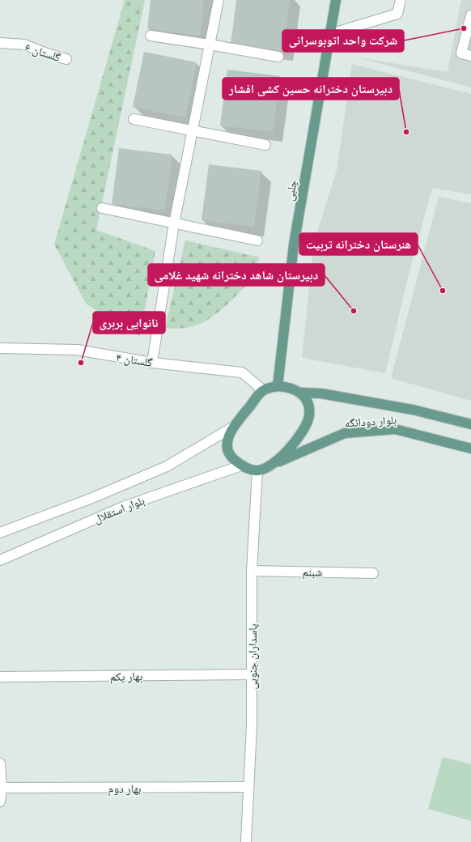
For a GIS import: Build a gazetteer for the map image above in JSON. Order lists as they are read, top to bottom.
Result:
{
  "streets": {
    "main road": ["چلبی", "بلوار دودانگه"],
    "street": [
      "گلستان ۶",
      "گلستان ۴",
      "بلوار استقلال",
      "شبنم",
      "پاسداران جنوبی",
      "بهار یکم",
      "بهار دوم"
    ]
  },
  "crossings": [
    ["چلبی", "گلستان ۴"],
    ["چلبی", "بلوار دودانگه"],
    ["چلبی", "بلوار استقلال"],
    ["چلبی", "پاسداران جنوبی"],
    ["گلستان ۴", "بلوار دودانگه"],
    ["گلستان ۴", "بلوار استقلال"],
    ["گلستان ۴", "پاسداران جنوبی"],
    ["بلوار دودانگه", "بلوار استقلال"],
    ["بلوار دودانگه", "پاسداران جنوبی"],
    ["بلوار استقلال", "پاسداران جنوبی"],
    ["شبنم", "پاسداران جنوبی"],
    ["پاسداران جنوبی", "بهار یکم"],
    ["پاسداران جنوبی", "بهار دوم"]
  ],
  "places": [
    "شرکت واحد اتوبوسرانی",
    "دبیرستان دخترانه حسین کشی افشار",
    "هنرستان دخترانه تربیت",
    "دبیرستان شاهد دخترانه شهید غلامی",
    "نانوایی بربری"
  ]
}
